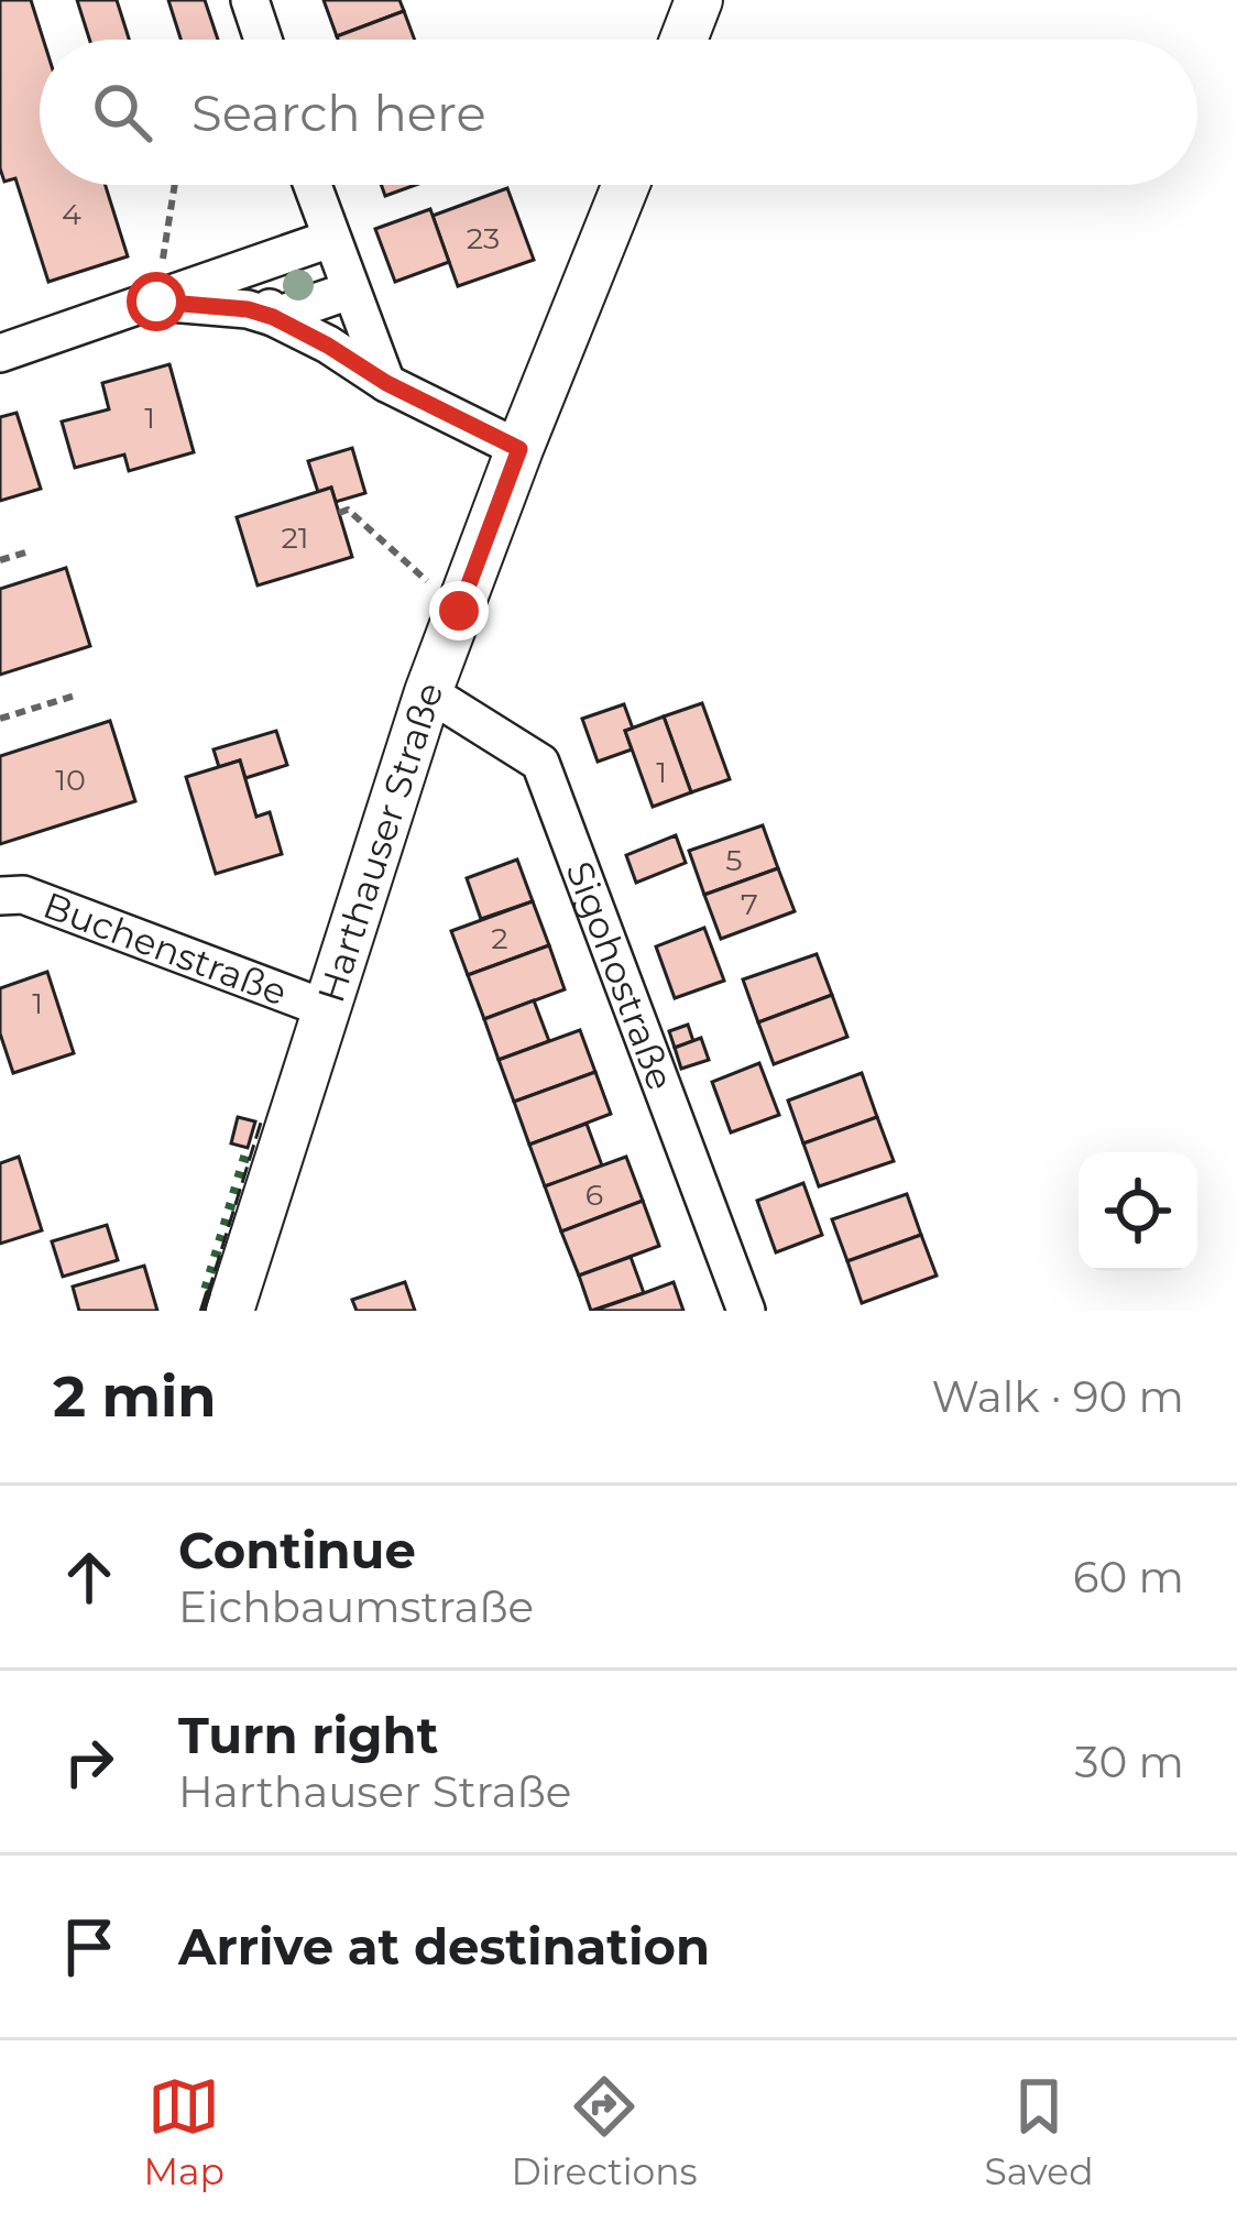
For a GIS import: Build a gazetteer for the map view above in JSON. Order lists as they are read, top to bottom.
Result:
{
  "streets": {
    "street": ["Harthauser Straße", "Buchenstraße", "Sigohostraße"]
  },
  "crossings": [
    ["Harthauser Straße", "Buchenstraße"],
    ["Harthauser Straße", "Sigohostraße"]
  ],
  "house_numbers": [
    "4",
    "23",
    "1",
    "21",
    "1",
    "10",
    "5",
    "7",
    "2",
    "1",
    "6"
  ],
  "page": {
    "search": "Search here",
    "heading": ["2 min", "Walk · 90 m"],
    "list": [
      ["Continue", "Eichbaumstraße", "60 m"],
      ["Turn right", "Harthauser Straße", "30 m"],
      "Arrive at destination"
    ],
    "nav": ["Map", "Directions", "Saved"]
  }
}
